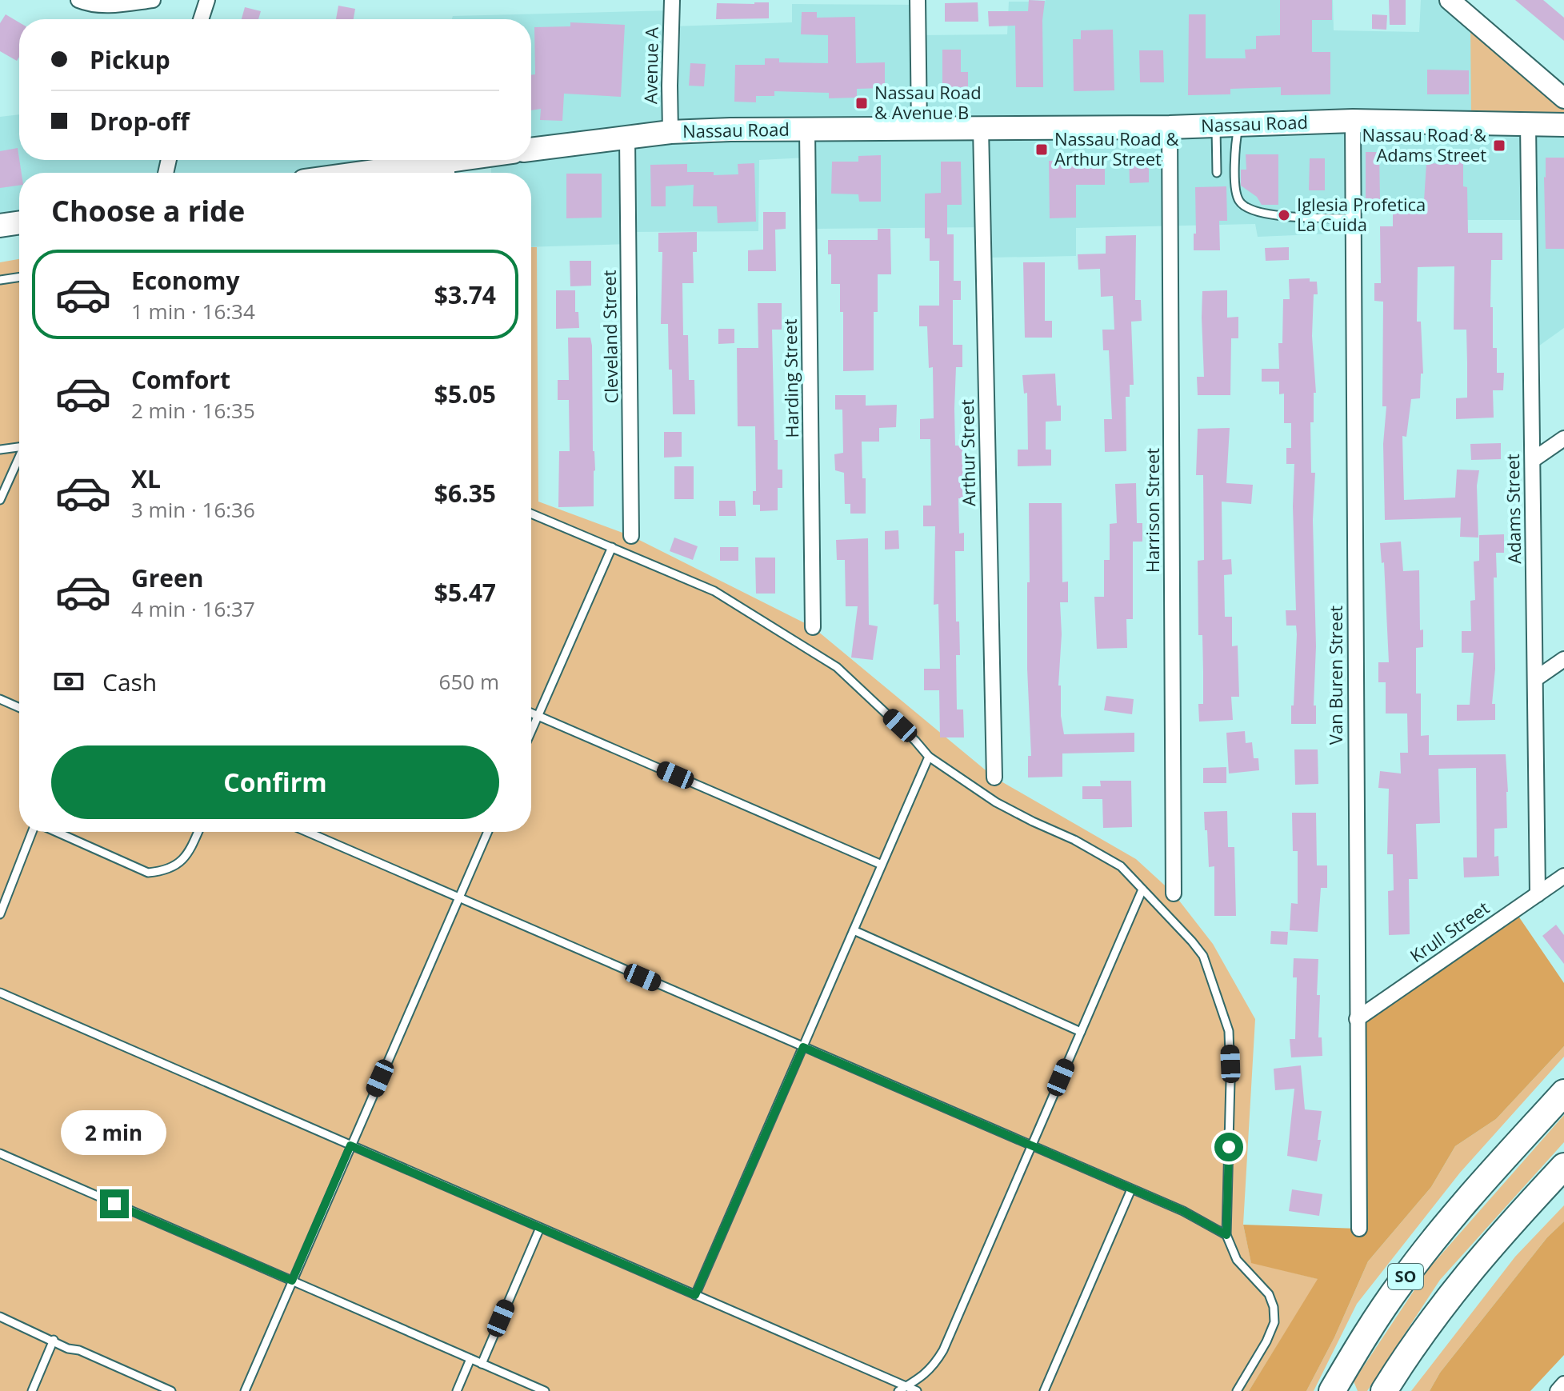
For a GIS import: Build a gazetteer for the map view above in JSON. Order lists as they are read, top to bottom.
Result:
{
  "streets": {
    "highway": ["SO"],
    "main road": ["Nassau Road"],
    "street": [
      "Avenue A",
      "Cleveland Street",
      "Harding Street",
      "Arthur Street",
      "Adams Street",
      "Harrison Street",
      "Van Buren Street",
      "Krull Street"
    ]
  },
  "crossings": [
    ["Avenue A", "Nassau Road"],
    ["Nassau Road", "Cleveland Street"],
    ["Nassau Road", "Harding Street"],
    ["Nassau Road", "Arthur Street"],
    ["Nassau Road", "Adams Street"],
    ["Nassau Road", "Harrison Street"],
    ["Nassau Road", "Van Buren Street"],
    ["Adams Street", "Krull Street"],
    ["Van Buren Street", "Krull Street"]
  ],
  "places": {
    "transit": ["Nassau Road & Avenue B", "Nassau Road & Adams Street", "Nassau Road & Arthur Street"],
    "other": ["Iglesia Profetica La Cuida"]
  },
  "page": {
    "banner": ["Pickup", "Drop-off"],
    "heading": "Choose a ride",
    "list": [
      {
        "name": "Economy",
        "note": "1 min · 16:34",
        "value": "$3.74"
      },
      {
        "name": "Comfort",
        "note": "2 min · 16:35",
        "value": "$5.05"
      },
      {
        "name": "XL",
        "note": "3 min · 16:36",
        "value": "$6.35"
      },
      {
        "name": "Green",
        "note": "4 min · 16:37",
        "value": "$5.47"
      }
    ],
    "pay": ["Cash", "650 m"],
    "buttons": "Confirm",
    "bubble": "2 min"
  }
}
